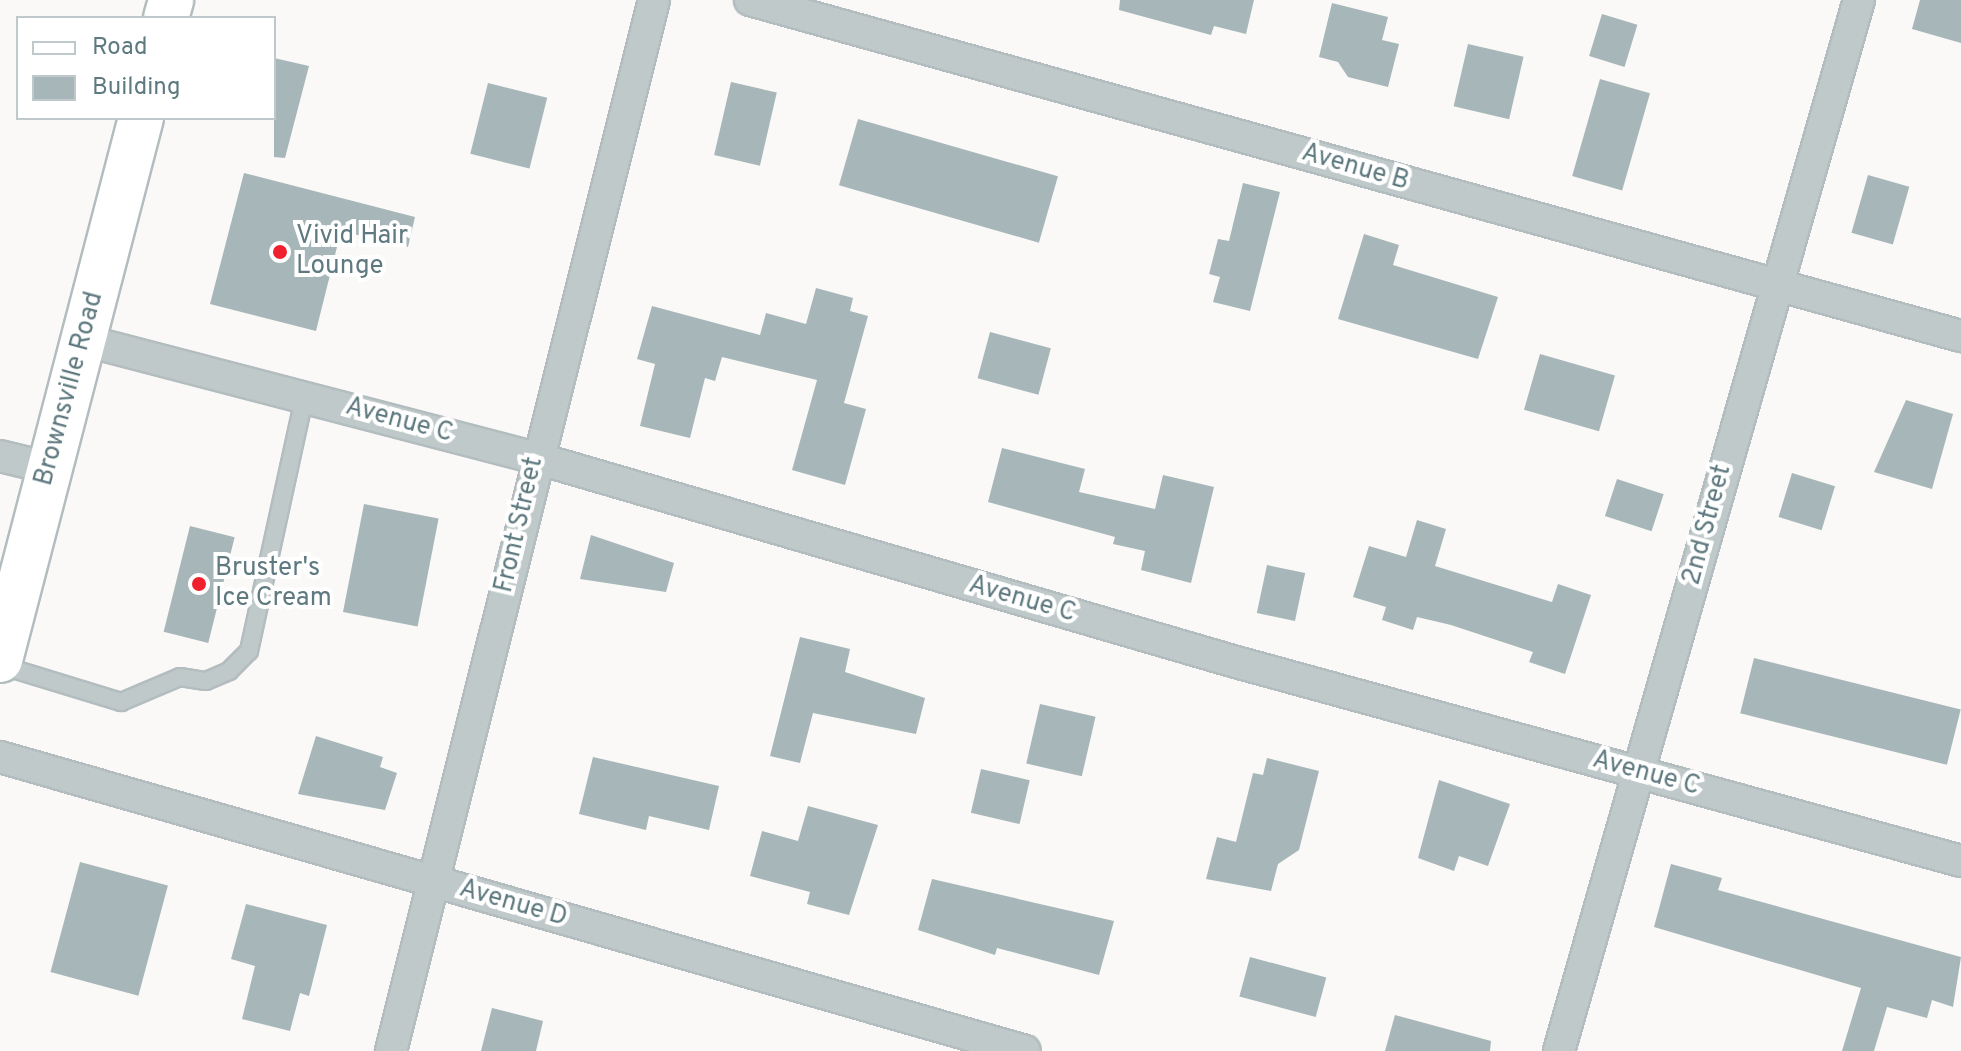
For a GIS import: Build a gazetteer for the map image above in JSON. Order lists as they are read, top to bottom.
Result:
{
  "streets": {
    "street": [
      "Avenue B",
      "Brownsville Road",
      "Avenue C",
      "Front Street",
      "2nd Street",
      "Avenue D"
    ]
  },
  "crossings": [
    ["Avenue B", "2nd Street"],
    ["Brownsville Road", "Avenue C"],
    ["Avenue C", "Front Street"],
    ["Avenue C", "2nd Street"],
    ["Front Street", "Avenue D"]
  ],
  "places": ["Vivid Hair Lounge", "Bruster's Ice Cream"],
  "legend": ["Road", "Building"]
}
